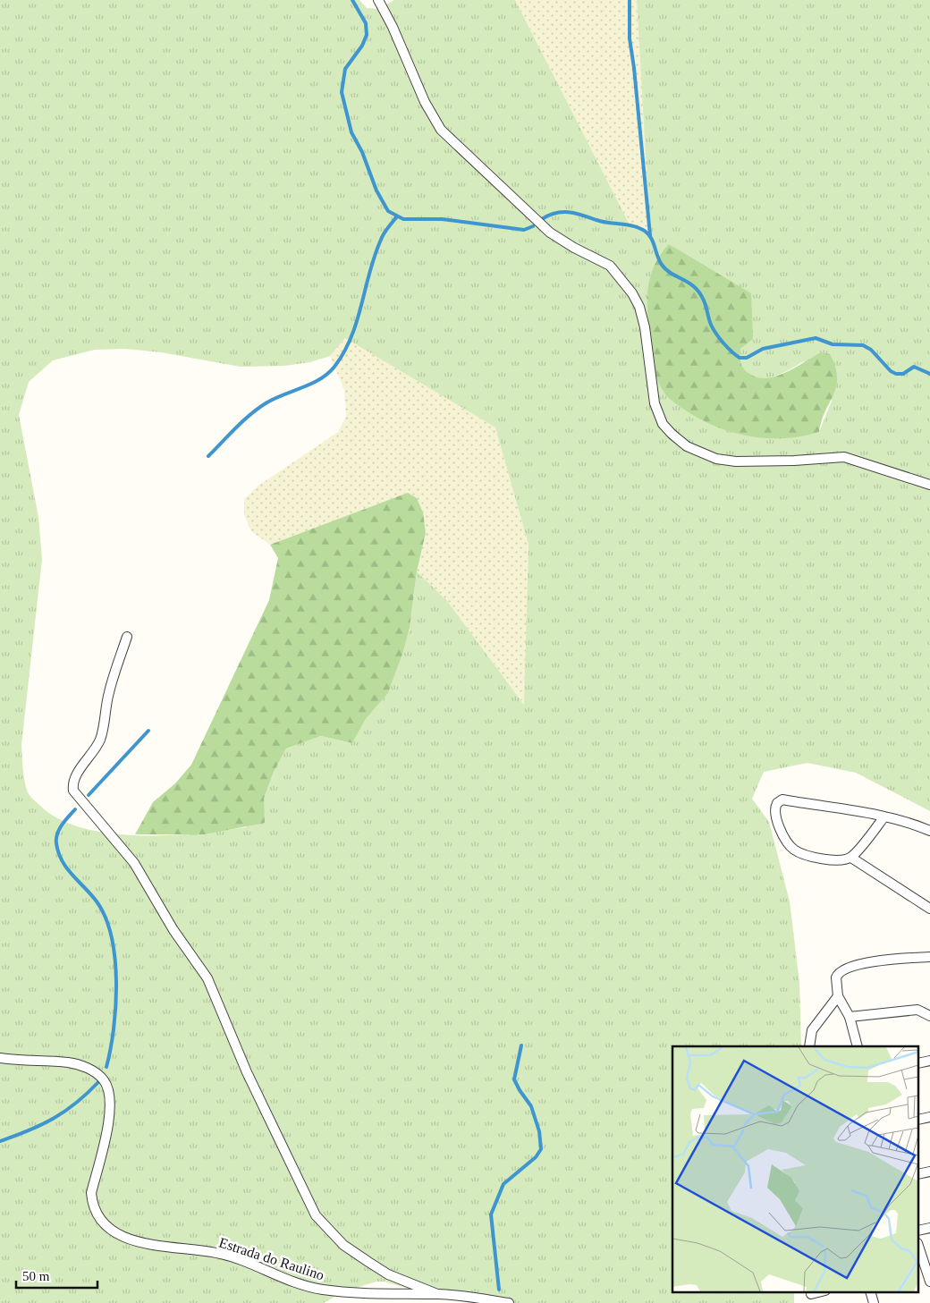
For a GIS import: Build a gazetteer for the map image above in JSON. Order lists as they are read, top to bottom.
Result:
{
  "streets": {
    "street": ["Estrada do Raulino"]
  },
  "scale_bar": "50 m"
}
